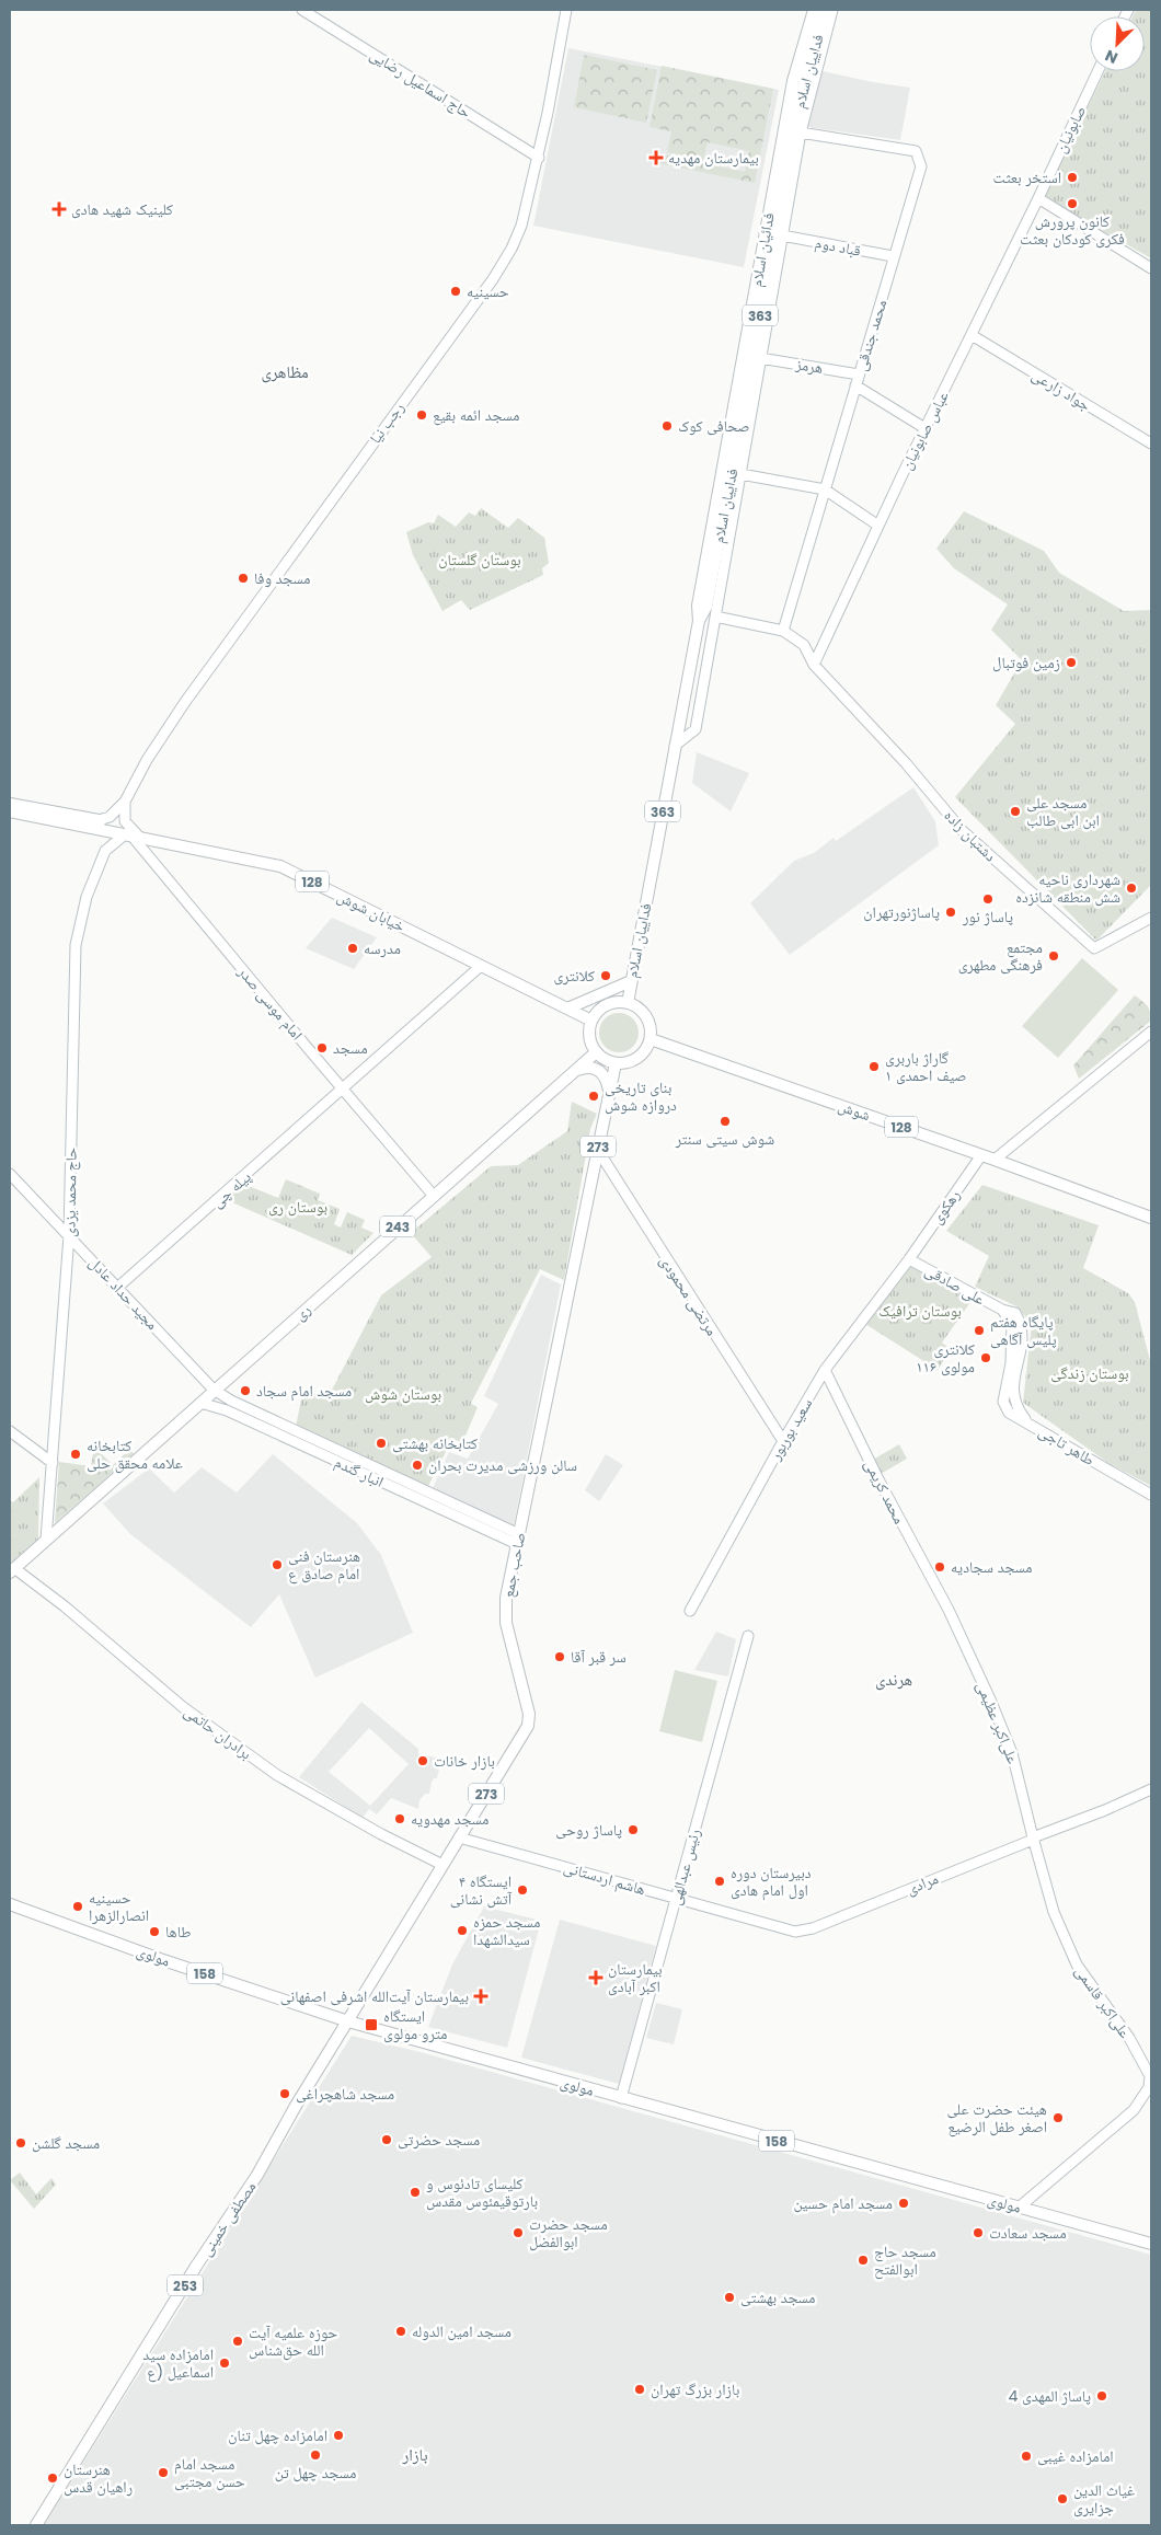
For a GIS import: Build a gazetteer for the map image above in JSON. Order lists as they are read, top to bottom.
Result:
{
  "streets": {
    "main road": [
      "فداییان اسلام",
      "فدائیان اسلام",
      "363",
      "128",
      "خیابان شوش",
      "شوش",
      "273",
      "243",
      "ری",
      "صاحب جمع",
      "مولوی",
      "158",
      "مصطفی خمینی",
      "253"
    ],
    "street": [
      "حاج اسماعیل رضایی",
      "صابونیان",
      "قباد دوم",
      "محمد جندقی",
      "هرمز",
      "جواد زارعی",
      "رجب نیا",
      "عباس صابونیان",
      "دشتبان زاده",
      "امام موسی صدر",
      "پیله چی",
      "حاج محمد یزدی",
      "رهکوی",
      "علی صادقی",
      "مجید حداد عادل",
      "مرتضی محمودی",
      "سعید بوربور",
      "طاهر تاجی",
      "انبار گندم",
      "محمد کریمی",
      "علی‌اکبر عظیمی",
      "برادران حاتمی",
      "رئیس عبدالهی",
      "هاشم اردستانی",
      "مرادی",
      "علی‌اکبر قاسمی"
    ]
  },
  "crossings": [
    ["فداییان اسلام", "فدائیان اسلام"],
    ["فداییان اسلام", "محمد جندقی"],
    ["فداییان اسلام", "خیابان شوش"],
    ["فداییان اسلام", "شوش"],
    ["فداییان اسلام", "ری"],
    ["فداییان اسلام", "صاحب جمع"],
    ["حاج اسماعیل رضایی", "رجب نیا"],
    ["صابونیان", "عباس صابونیان"],
    ["قباد دوم", "محمد جندقی"],
    ["محمد جندقی", "هرمز"],
    ["محمد جندقی", "دشتبان زاده"],
    ["جواد زارعی", "عباس صابونیان"],
    ["رجب نیا", "خیابان شوش"],
    ["عباس صابونیان", "دشتبان زاده"],
    ["خیابان شوش", "امام موسی صدر"],
    ["خیابان شوش", "شوش"],
    ["خیابان شوش", "پیله چی"],
    ["خیابان شوش", "حاج محمد یزدی"],
    ["خیابان شوش", "ری"],
    ["خیابان شوش", "صاحب جمع"],
    ["امام موسی صدر", "پیله چی"],
    ["امام موسی صدر", "حاج محمد یزدی"],
    ["امام موسی صدر", "ری"],
    ["شوش", "رهکوی"],
    ["شوش", "ری"],
    ["شوش", "صاحب جمع"],
    ["پیله چی", "مجید حداد عادل"],
    ["حاج محمد یزدی", "مجید حداد عادل"],
    ["حاج محمد یزدی", "ری"],
    ["رهکوی", "علی صادقی"],
    ["رهکوی", "سعید بوربور"],
    ["علی صادقی", "سعید بوربور"],
    ["علی صادقی", "طاهر تاجی"],
    ["مجید حداد عادل", "ری"],
    ["مجید حداد عادل", "انبار گندم"],
    ["مرتضی محمودی", "سعید بوربور"],
    ["مرتضی محمودی", "صاحب جمع"],
    ["ری", "انبار گندم"],
    ["ری", "صاحب جمع"],
    ["ری", "برادران حاتمی"],
    ["سعید بوربور", "محمد کریمی"],
    ["انبار گندم", "صاحب جمع"],
    ["محمد کریمی", "علی‌اکبر عظیمی"],
    ["صاحب جمع", "برادران حاتمی"],
    ["صاحب جمع", "هاشم اردستانی"],
    ["صاحب جمع", "مولوی"],
    ["صاحب جمع", "مصطفی خمینی"],
    ["علی‌اکبر عظیمی", "مرادی"],
    ["علی‌اکبر عظیمی", "علی‌اکبر قاسمی"],
    ["رئیس عبدالهی", "هاشم اردستانی"],
    ["رئیس عبدالهی", "مولوی"],
    ["هاشم اردستانی", "مرادی"],
    ["مرادی", "علی‌اکبر قاسمی"],
    ["مولوی", "علی‌اکبر قاسمی"],
    ["مولوی", "مصطفی خمینی"]
  ],
  "districts": ["مظاهری", "هرندی", "بازار"],
  "parks": [
    "بوستان گلستان",
    "بوستان ری",
    "بوستان ترافیک",
    "بوستان زندگی",
    "بوستان شوش"
  ],
  "places": {
    "health": [
      "بیمارستان مهدیه",
      "کلینیک شهید هادی",
      "بیمارستان اکبر آبادی",
      "بیمارستان آیت‌الله اشرفی اصفهانی"
    ],
    "other": [
      "استخر بعثت",
      "کانون پرورش فکری کودکان بعثت",
      "حسینیه",
      "مسجد ائمه بقیع",
      "صحافی کوک",
      "مسجد وفا",
      "زمین فوتبال",
      "مسجد علی ابن ابی طالب",
      "شهرداری ناحیه شش منطقه شانزده",
      "پاساژ نور",
      "پاساژنورتهران",
      "مدرسه",
      "مجتمع فرهنگی مطهری",
      "کلانتری",
      "مسجد",
      "گاراژ باربری صیف احمدی ۱",
      "بنای تاریخی دروازه شوش",
      "شوش سیتی سنتر",
      "پایگاه هفتم پلیس آگاهی",
      "کلانتری ۱۱۶ مولوی",
      "مسجد امام سجاد",
      "کتابخانه بهشتی",
      "کتابخانه علامه محقق حلی",
      "سالن ورزشی مدیرت بحران",
      "هنرستان فنی امام صادق ع",
      "مسجد سجادیه",
      "سر قبر آقا",
      "بازار خانات",
      "مسجد مهدویه",
      "پاساژ روحی",
      "دبیرستان دوره اول امام هادی",
      "ایستگاه ۴ آتش نشانی",
      "حسینیه انصارالزهرا",
      "مسجد حمزه سیدالشهدا",
      "طاها",
      "مسجد شاهچراغی",
      "هیئت حضرت علی اصغر طفل الرضیع",
      "مسجد حضرتی",
      "مسجد گلشن",
      "کلیسای تادئوس و بارتوقیمئوس مقدس",
      "مسجد امام حسین",
      "مسجد حضرت ابوالفضل",
      "مسجد سعادت",
      "مسجد حاج ابوالفتح",
      "مسجد بهشتی",
      "مسجد امین الدوله",
      "حوزه علمیه آیت الله حق‌شناس",
      "امامزاده سید اسماعیل (ع",
      "بازار بزرگ تهران",
      "پاساژ المهدی 4",
      "امامزاده چهل تنان",
      "مسجد چهل تن",
      "امامزاده غیبی",
      "مسجد امام حسن مجتبی",
      "هنرستان راهیان قدس",
      "غیاث الدین جزایری"
    ],
    "transit": ["ایستگاه مترو مولوی"]
  },
  "north": "bottom left"
}
